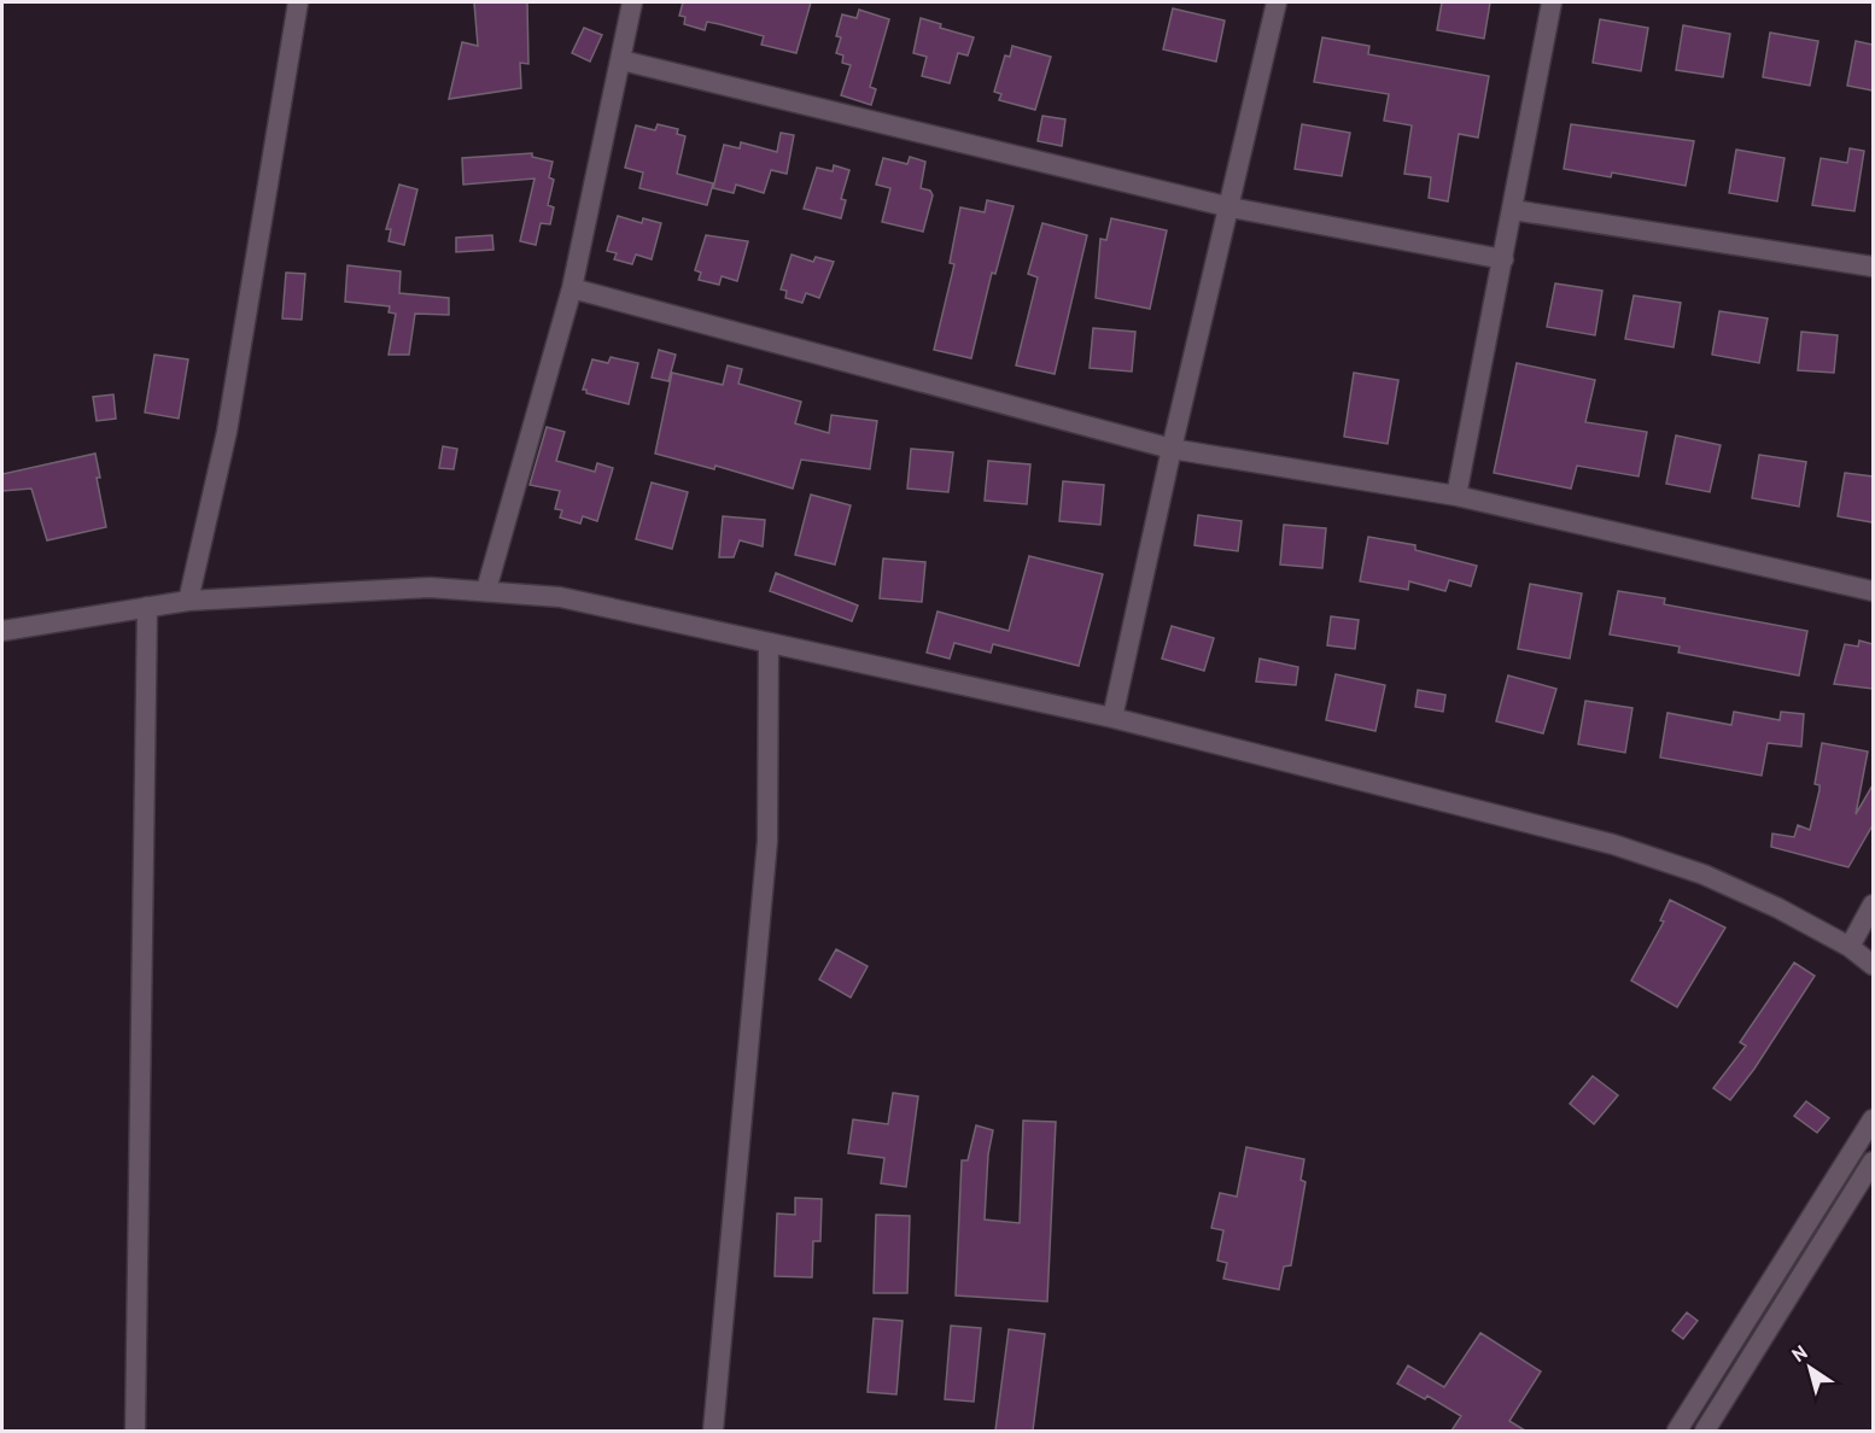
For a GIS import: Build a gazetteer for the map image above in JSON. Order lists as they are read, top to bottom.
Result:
{
  "north": "top left"
}
